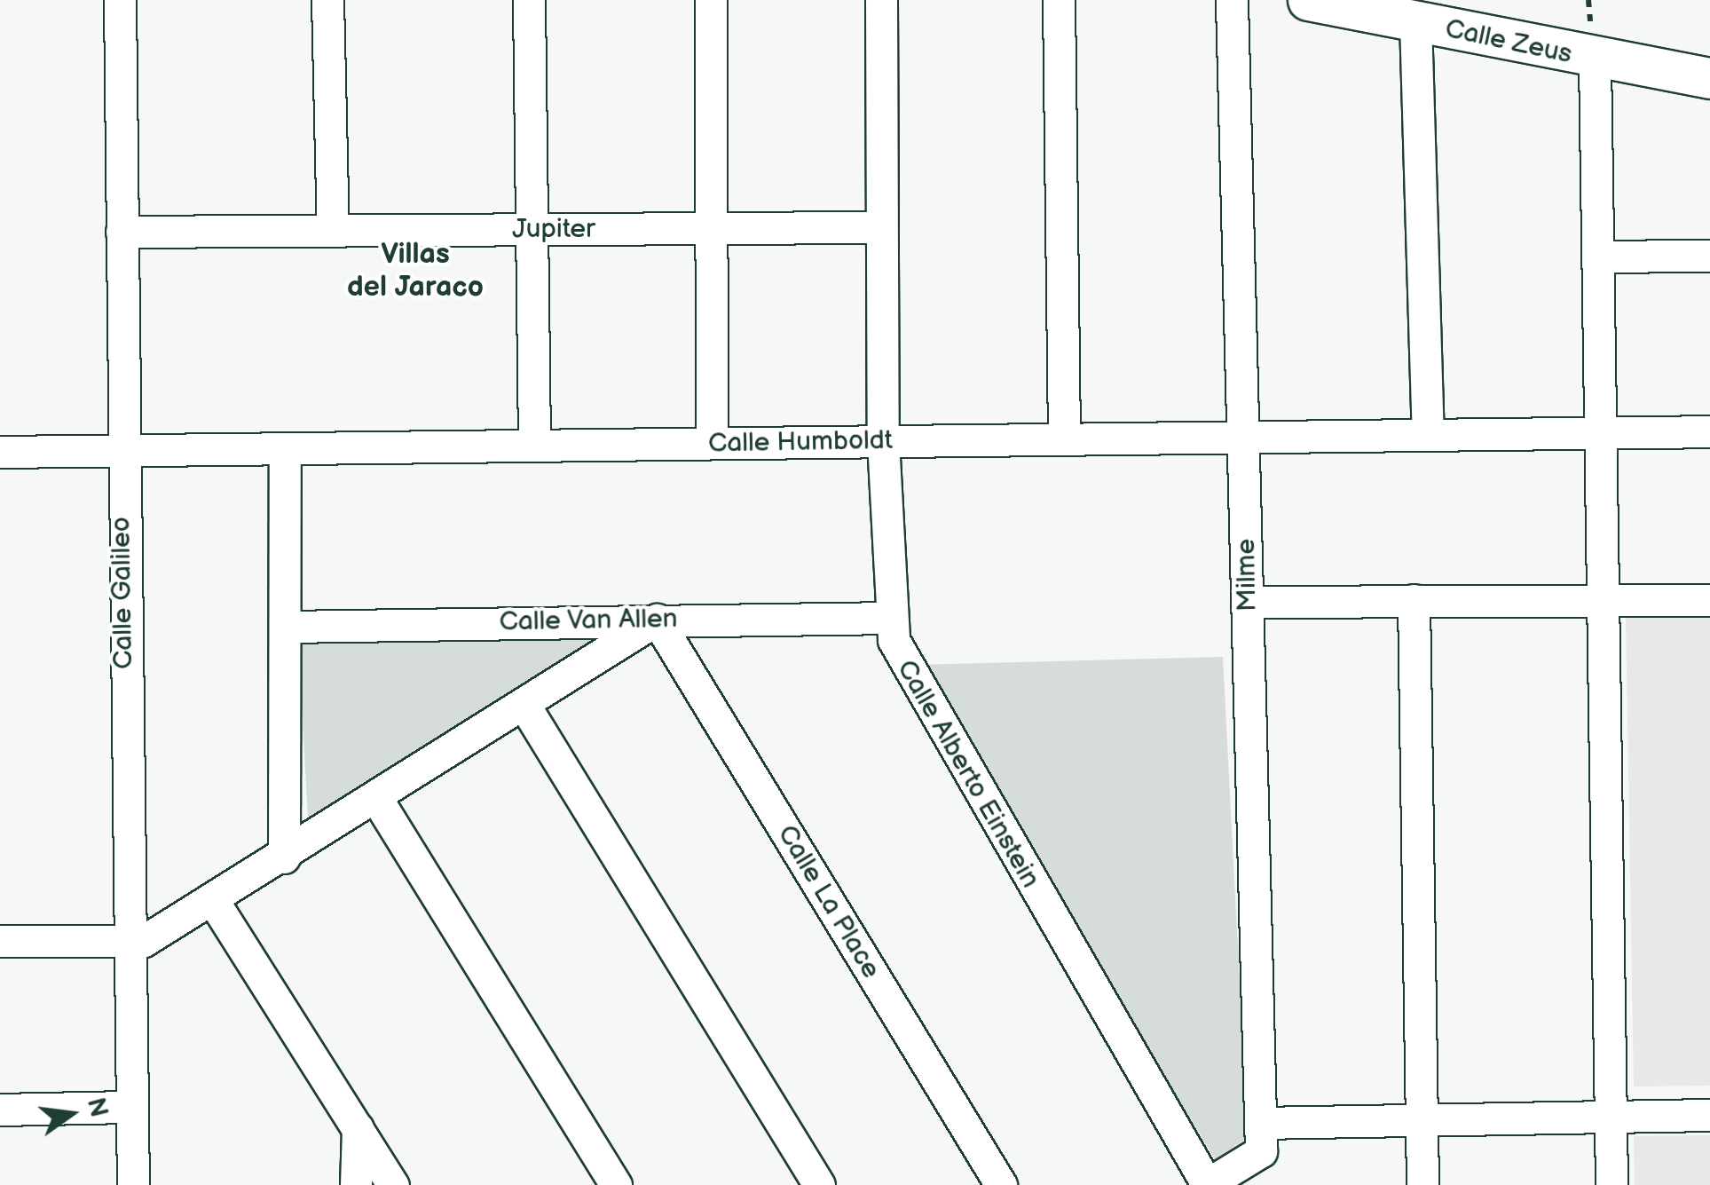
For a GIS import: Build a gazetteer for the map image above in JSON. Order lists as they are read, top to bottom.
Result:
{
  "streets": {
    "street": [
      "Calle Zeus",
      "Jupiter",
      "Calle Humboldt",
      "Milme",
      "Calle Galileo",
      "Calle Van Allen",
      "Calle Alberto Einstein",
      "Calle La Place"
    ]
  },
  "crossings": [
    ["Jupiter", "Calle Galileo"],
    ["Jupiter", "Calle Alberto Einstein"],
    ["Calle Humboldt", "Milme"],
    ["Calle Humboldt", "Calle Galileo"],
    ["Calle Humboldt", "Calle Alberto Einstein"],
    ["Calle Van Allen", "Calle Alberto Einstein"],
    ["Calle Van Allen", "Calle La Place"]
  ],
  "districts": ["Villas del Jaraco"],
  "north": "right"
}
